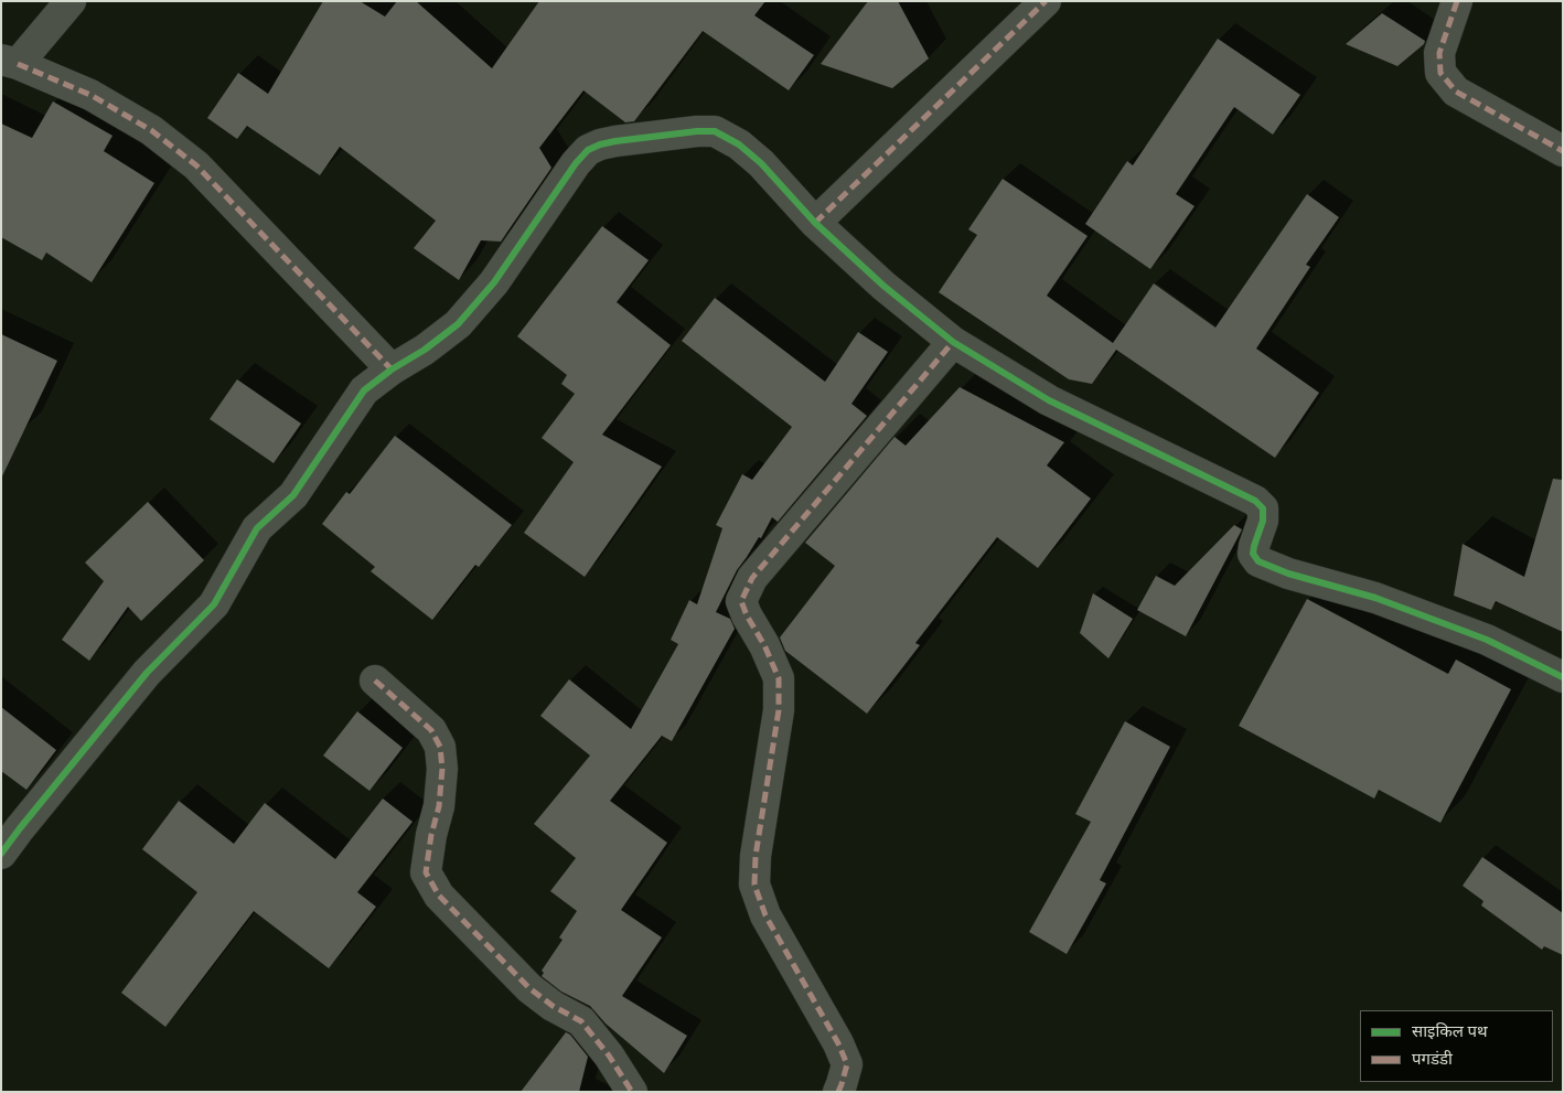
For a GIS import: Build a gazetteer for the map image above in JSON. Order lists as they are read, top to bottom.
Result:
{
  "legend": ["साइकिल पथ", "पगडंडी"]
}
